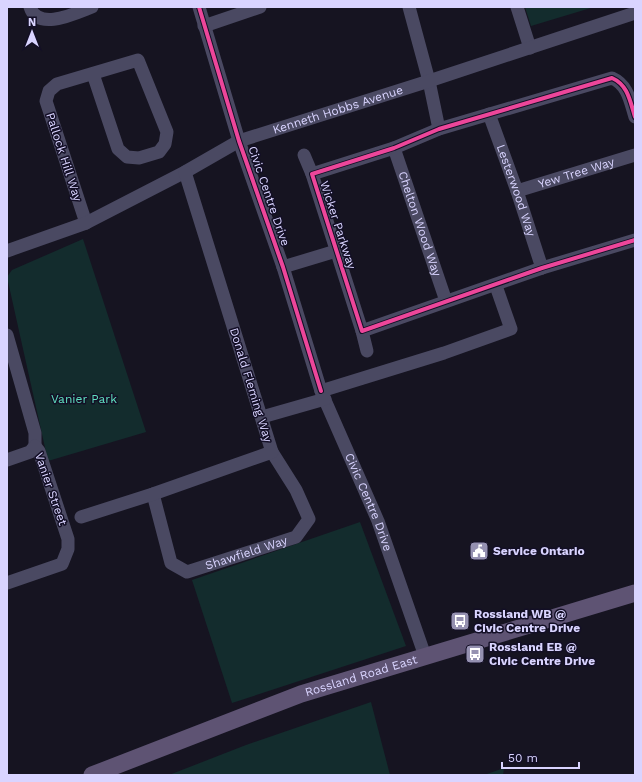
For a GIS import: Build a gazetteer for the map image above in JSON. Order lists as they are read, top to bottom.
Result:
{
  "streets": {
    "main road": ["Rossland Road East"],
    "street": [
      "Kenneth Hobbs Avenue",
      "Pallock Hill Way",
      "Yew Tree Way",
      "Lesterwood Way",
      "Civic Centre Drive",
      "Chelton Wood Way",
      "Wicker Parkway",
      "Donald Fleming Way",
      "Vanier Street",
      "Shawfield Way"
    ]
  },
  "crossings": [
    ["Kenneth Hobbs Avenue", "Pallock Hill Way"],
    ["Kenneth Hobbs Avenue", "Civic Centre Drive"],
    ["Kenneth Hobbs Avenue", "Donald Fleming Way"],
    ["Yew Tree Way", "Lesterwood Way"],
    ["Lesterwood Way", "Wicker Parkway"],
    ["Civic Centre Drive", "Wicker Parkway"],
    ["Civic Centre Drive", "Rossland Road East"],
    ["Chelton Wood Way", "Wicker Parkway"],
    ["Donald Fleming Way", "Shawfield Way"]
  ],
  "parks": ["Vanier Park"],
  "places": {
    "public building": ["Service Ontario"],
    "bus stop": ["Rossland WB @ Civic Centre Drive", "Rossland EB @ Civic Centre Drive"]
  },
  "scale_bar": "50 m",
  "north": "top"
}
